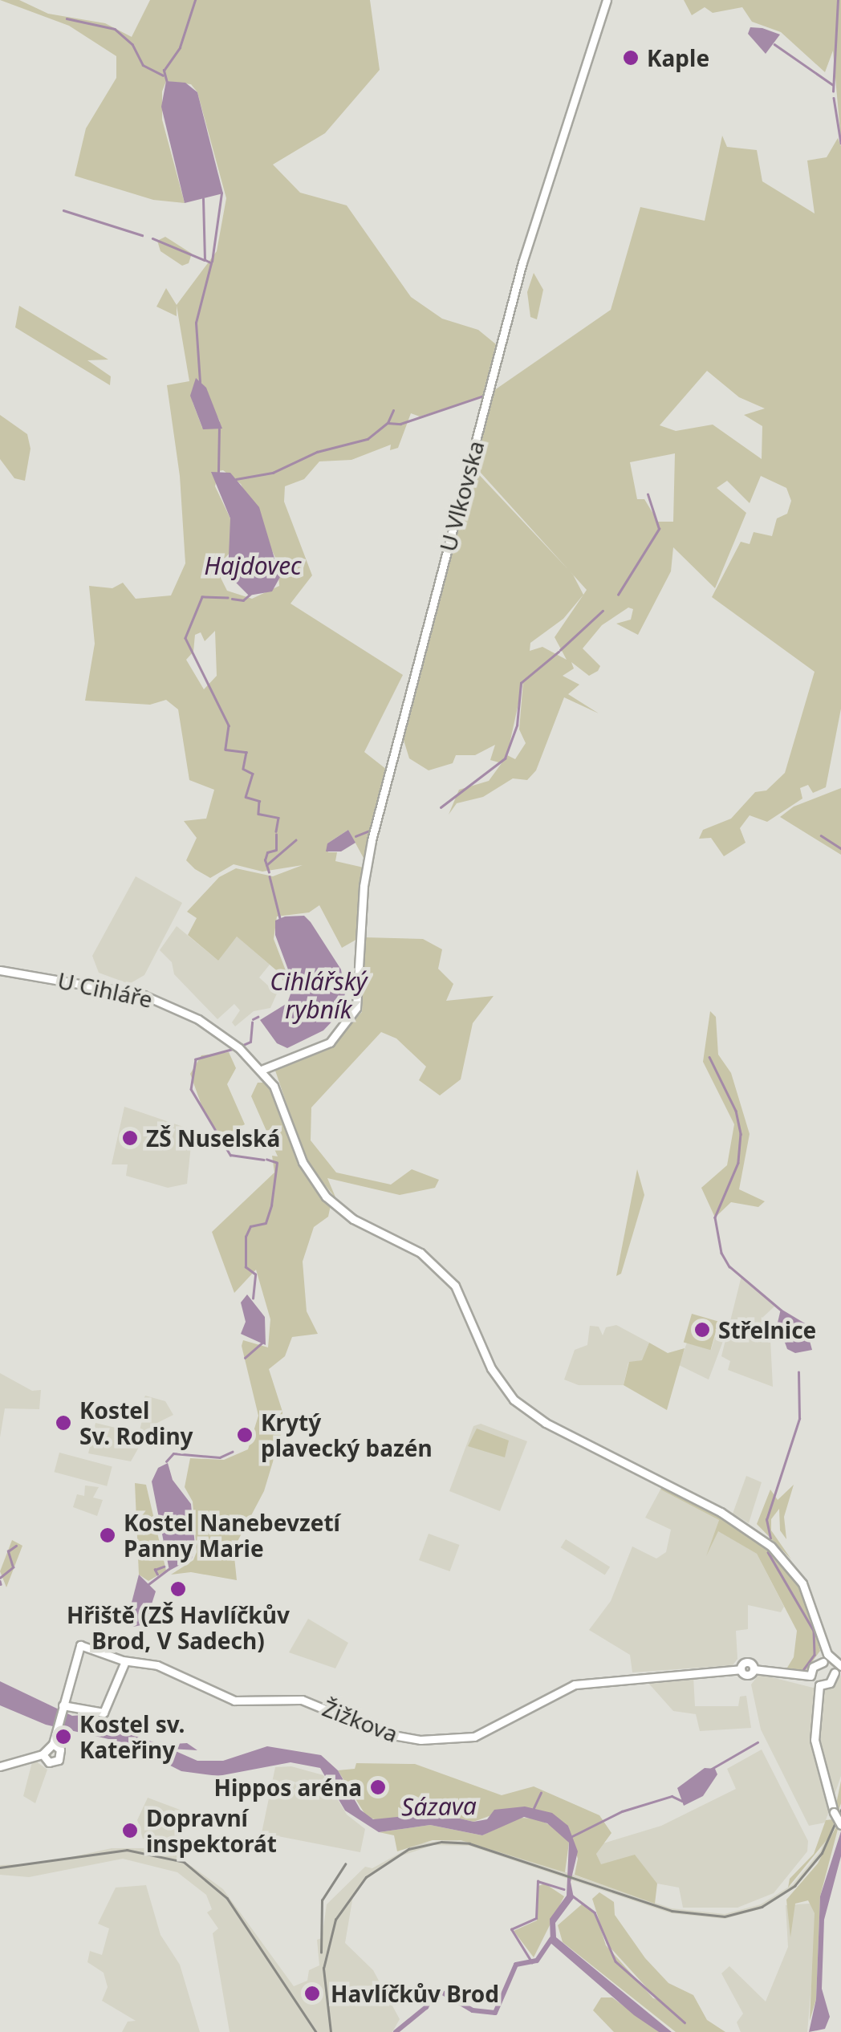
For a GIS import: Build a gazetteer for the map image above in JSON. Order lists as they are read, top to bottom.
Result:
{
  "streets": {
    "main road": ["U Vlkovska", "U Cihláře", "Žižkova"]
  },
  "crossings": [
    ["U Vlkovska", "U Cihláře"]
  ],
  "water": ["Hajdovec", "Cihlářský rybník", "Sázava"],
  "places": [
    "Kaple",
    "ZŠ Nuselská",
    "Střelnice",
    "Kostel Sv. Rodiny",
    "Krytý plavecký bazén",
    "Kostel Nanebevzetí Panny Marie",
    "Hřiště (ZŠ Havlíčkův Brod, V Sadech)",
    "Kostel sv. Kateřiny",
    "Hippos aréna",
    "Dopravní inspektorát",
    "Havlíčkův Brod"
  ]
}
